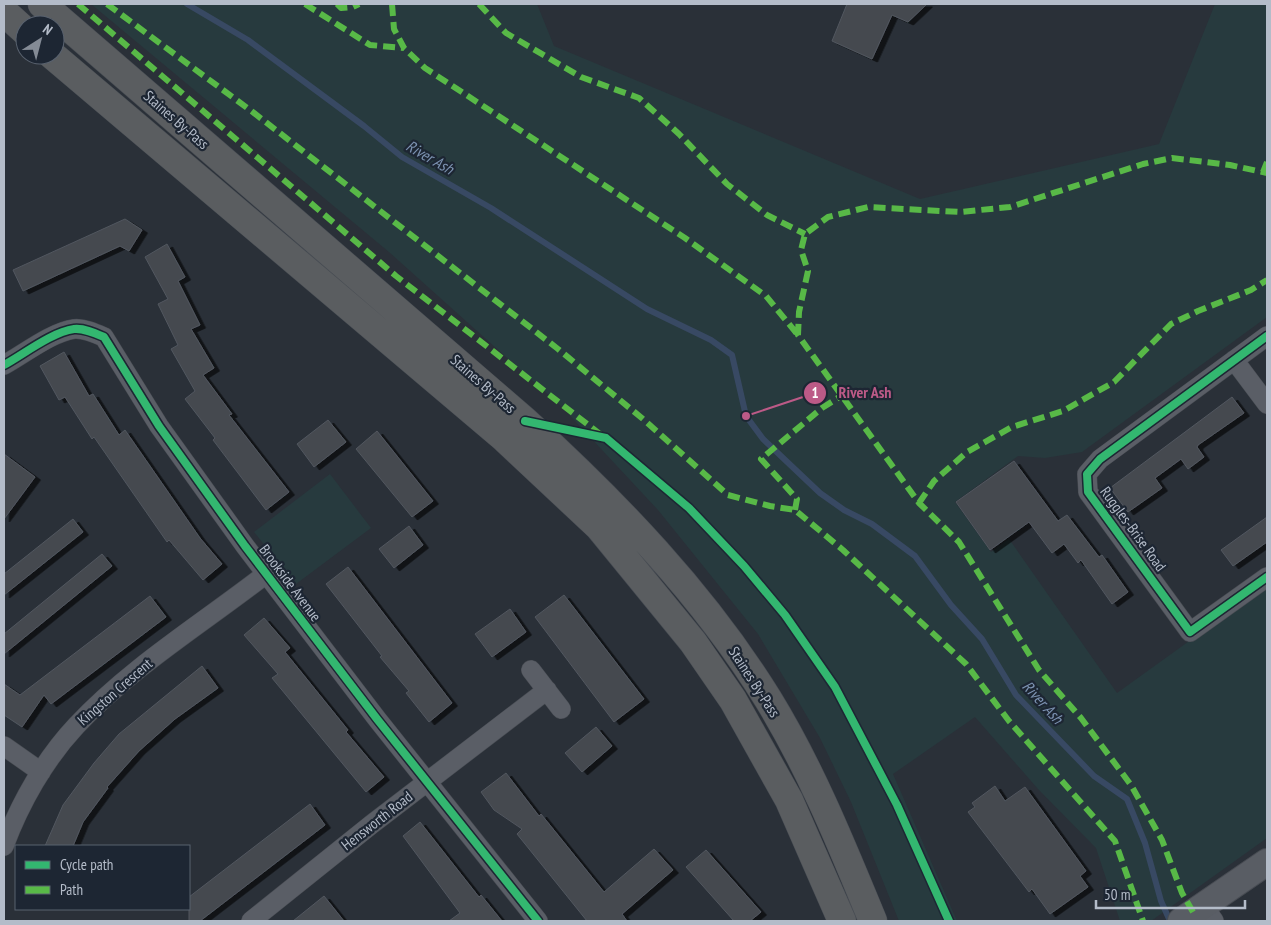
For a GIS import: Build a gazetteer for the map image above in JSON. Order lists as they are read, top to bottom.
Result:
{
  "streets": {
    "highway": ["Staines By-Pass"],
    "street": [
      "Ruggles-Brise Road",
      "Brookside Avenue",
      "Kingston Crescent",
      "Hensworth Road"
    ]
  },
  "crossings": [
    ["Brookside Avenue", "Kingston Crescent"],
    ["Brookside Avenue", "Hensworth Road"]
  ],
  "water": ["River Ash"],
  "places": ["River Ash"],
  "legend": ["Cycle path", "Path"],
  "scale_bar": "50 m",
  "north": "top right"
}
